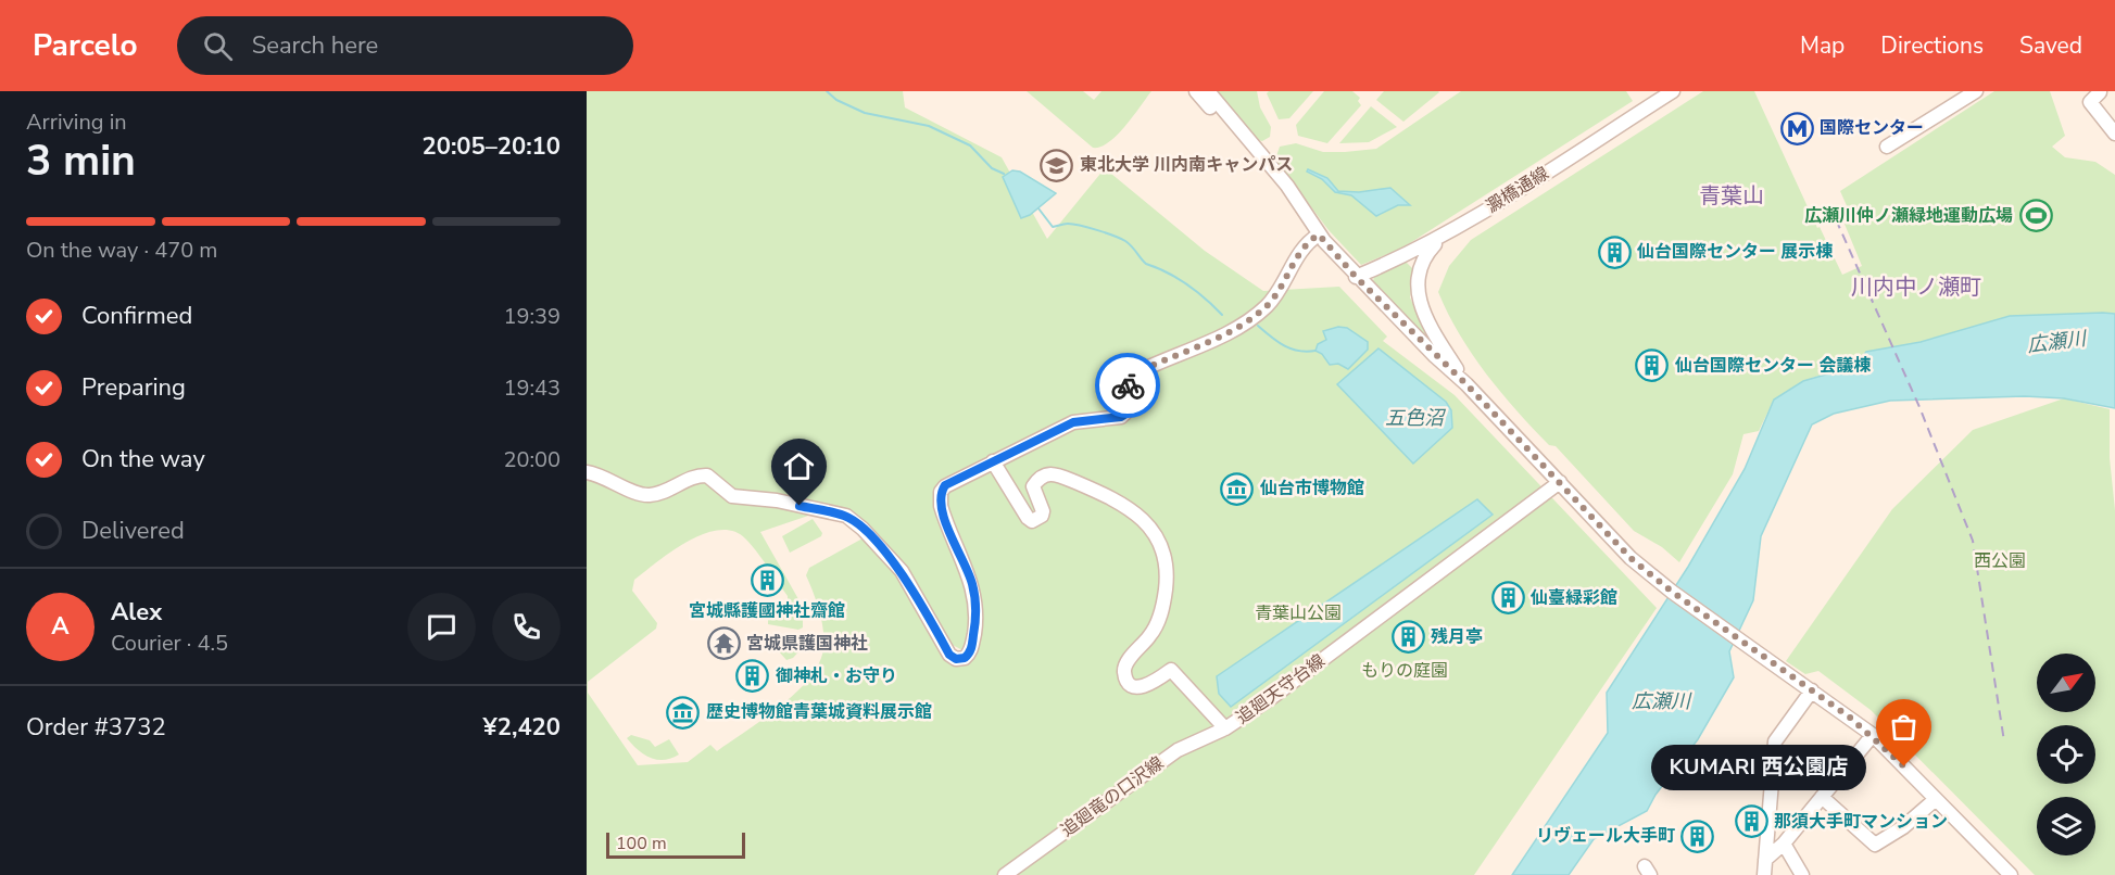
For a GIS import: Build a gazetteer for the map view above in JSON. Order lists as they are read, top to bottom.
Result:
{
  "streets": {
    "street": ["澱橋通線", "追廻天守台線", "追廻竜の口沢線"]
  },
  "crossings": [
    ["追廻天守台線", "追廻竜の口沢線"]
  ],
  "districts": ["青葉山", "川内中ノ瀬町"],
  "water": ["広瀬川", "五色沼"],
  "parks": ["西公園", "青葉山公園", "もりの庭園"],
  "places": {
    "metro station": ["国際センター"],
    "school or university": ["東北大学 川内南キャンパス"],
    "sports": ["広瀬川仲ノ瀬緑地運動広場"],
    "building": [
      "仙台国際センター 展示棟",
      "仙台国際センター 会議棟",
      "宮城縣護國神社齋館",
      "仙臺緑彩館",
      "残月亭",
      "御神札・お守り",
      "那須大手町マンション",
      "リヴェール大手町"
    ],
    "museum": ["仙台市博物館", "歴史博物館青葉城資料展示館"],
    "temple": ["宮城県護国神社"],
    "other": ["KUMARI 西公園店"]
  },
  "scale_bar": "100 m",
  "north": "top right",
  "page": {
    "header": "Parcelo",
    "search": "Search here",
    "nav": ["Map", "Directions", "Saved"],
    "heading": ["3 min", "Arriving in", "20:05–20:10"],
    "panel": [
      "Alex",
      "Courier · 4.5",
      "Order #3732",
      "¥2,420"
    ],
    "bar": "On the way · 470 m",
    "list": [
      ["Confirmed", "19:39"],
      ["Preparing", "19:43"],
      ["On the way", "20:00"],
      "Delivered"
    ],
    "round": "A",
    "bubble": "KUMARI 西公園店",
    "scale": "100 m"
  }
}
